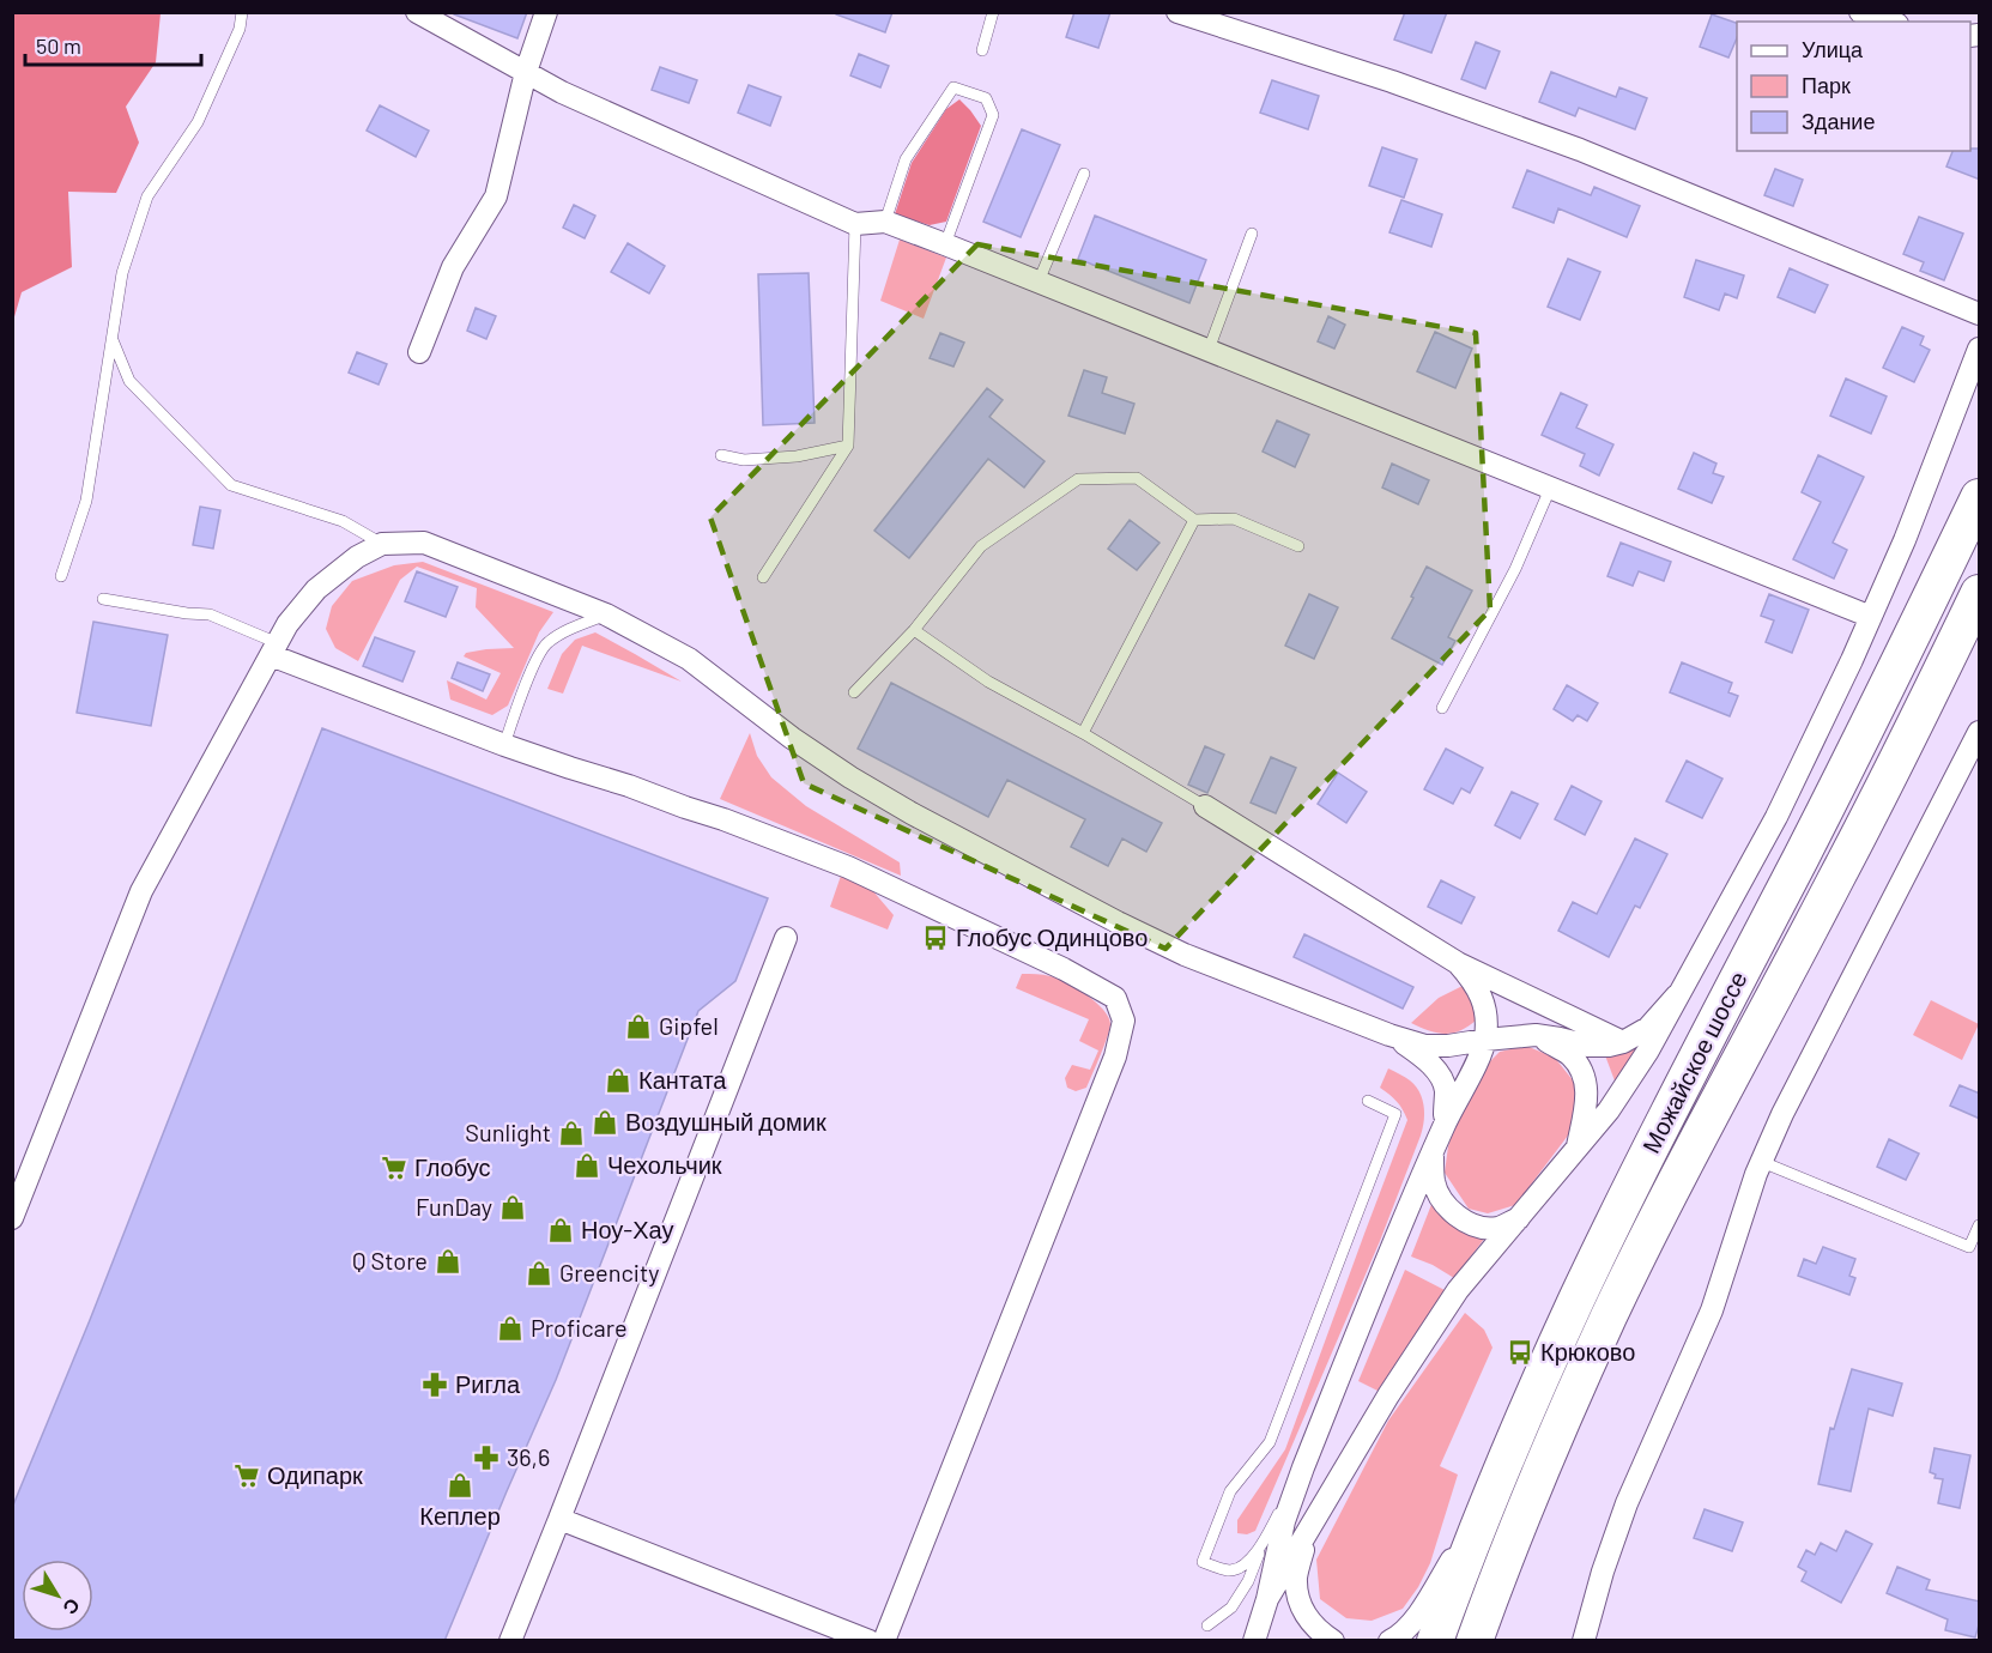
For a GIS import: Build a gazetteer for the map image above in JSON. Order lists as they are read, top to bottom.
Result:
{
  "streets": {
    "main road": ["Можайское шоссе"]
  },
  "places": {
    "bus stop": ["Глобус Одинцово", "Крюково"],
    "shop": [
      "Gipfel",
      "Кантата",
      "Воздушный домик",
      "Sunlight",
      "Чехольчик",
      "FunDay",
      "Ноу-Хау",
      "Q Store",
      "Greencity",
      "Proficare",
      "Кеплер"
    ],
    "supermarket": ["Глобус", "Одипарк"],
    "pharmacy": ["Ригла", "36,6"]
  },
  "legend": ["Улица", "Парк", "Здание"],
  "scale_bar": "50 m",
  "north": "bottom right"
}
